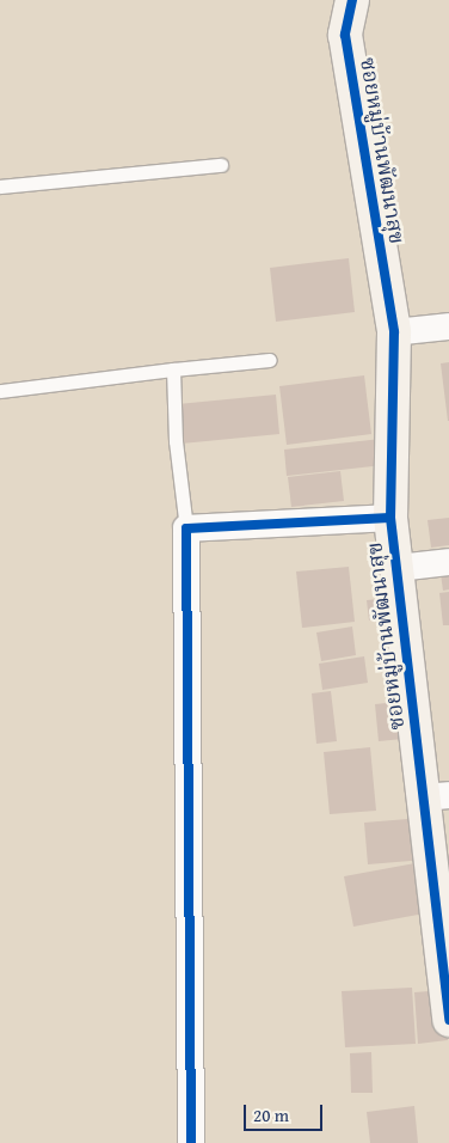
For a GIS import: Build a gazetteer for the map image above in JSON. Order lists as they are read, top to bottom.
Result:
{
  "streets": {
    "street": ["ซอยหมู่บ้านพัฒนาสุข"]
  },
  "scale_bar": "20 m"
}
